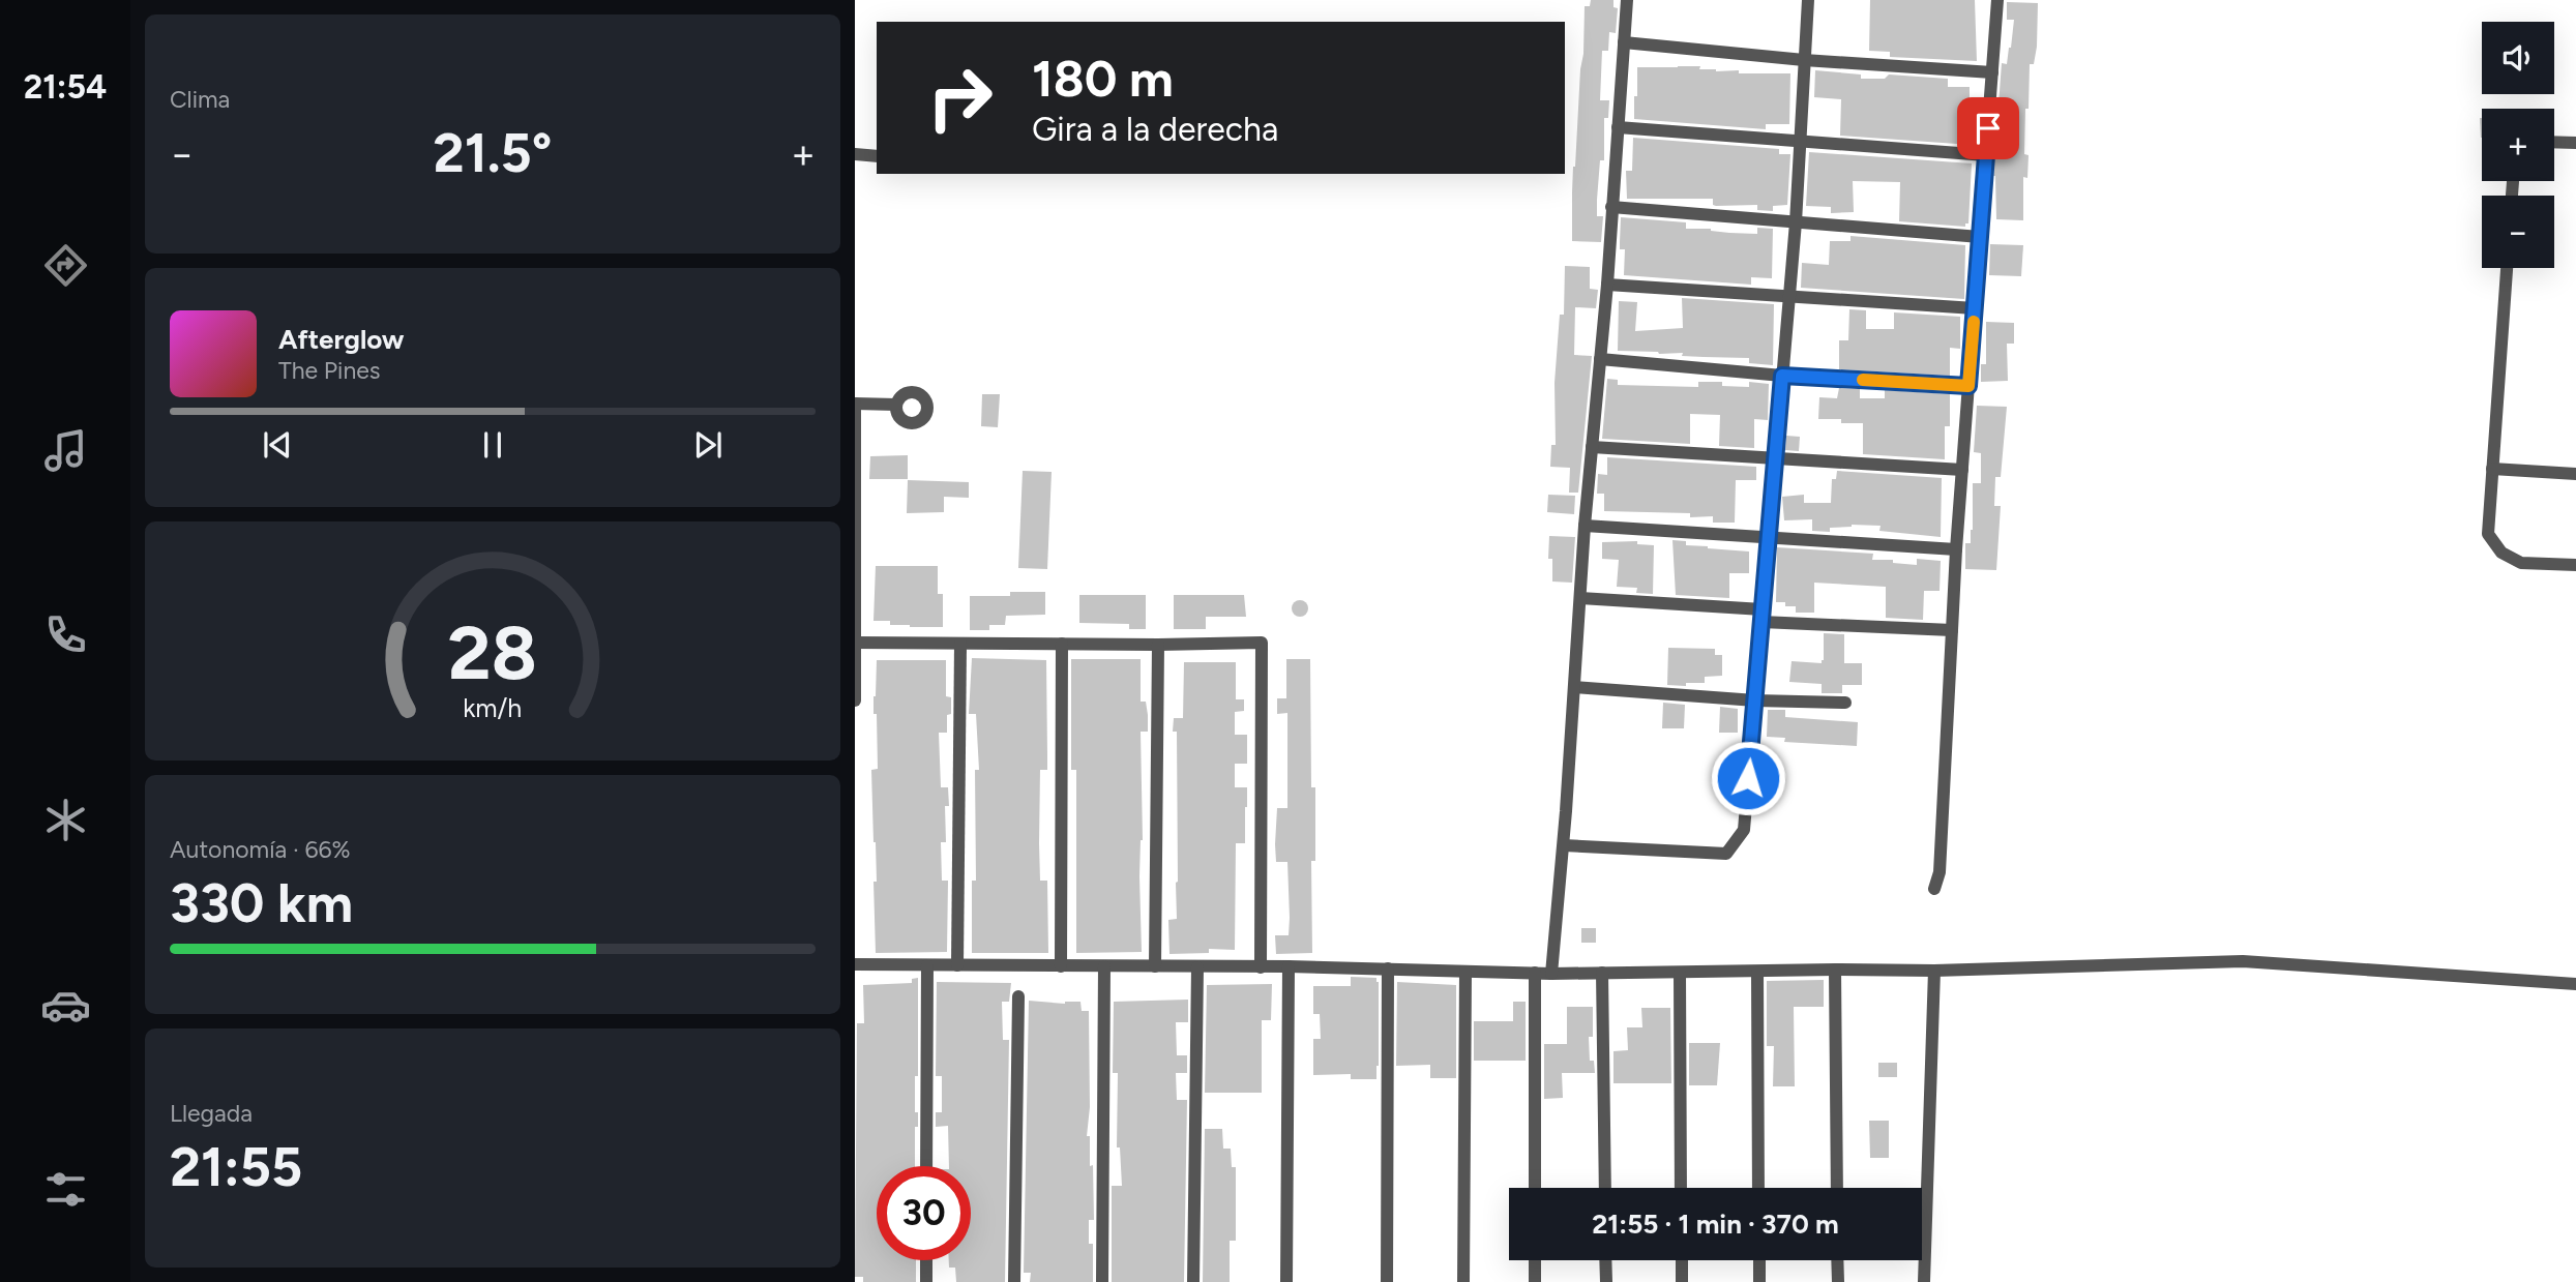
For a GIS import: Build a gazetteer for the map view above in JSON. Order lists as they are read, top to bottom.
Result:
{
  "page": {
    "tabs": "21:54",
    "tile": [
      "Clima",
      ["Autonomía · 66%", "330 km"],
      ["Llegada", "21:55"]
    ],
    "map_buttons": ["+", "−"],
    "turn": ["180 m", "Gira a la derecha"],
    "heat": ["−", "21.5°", "+"],
    "song": ["Afterglow", "The Pines"],
    "limit": "30",
    "trip": "21:55 · 1 min · 370 m",
    "gauge": ["28", "km/h"]
  }
}
